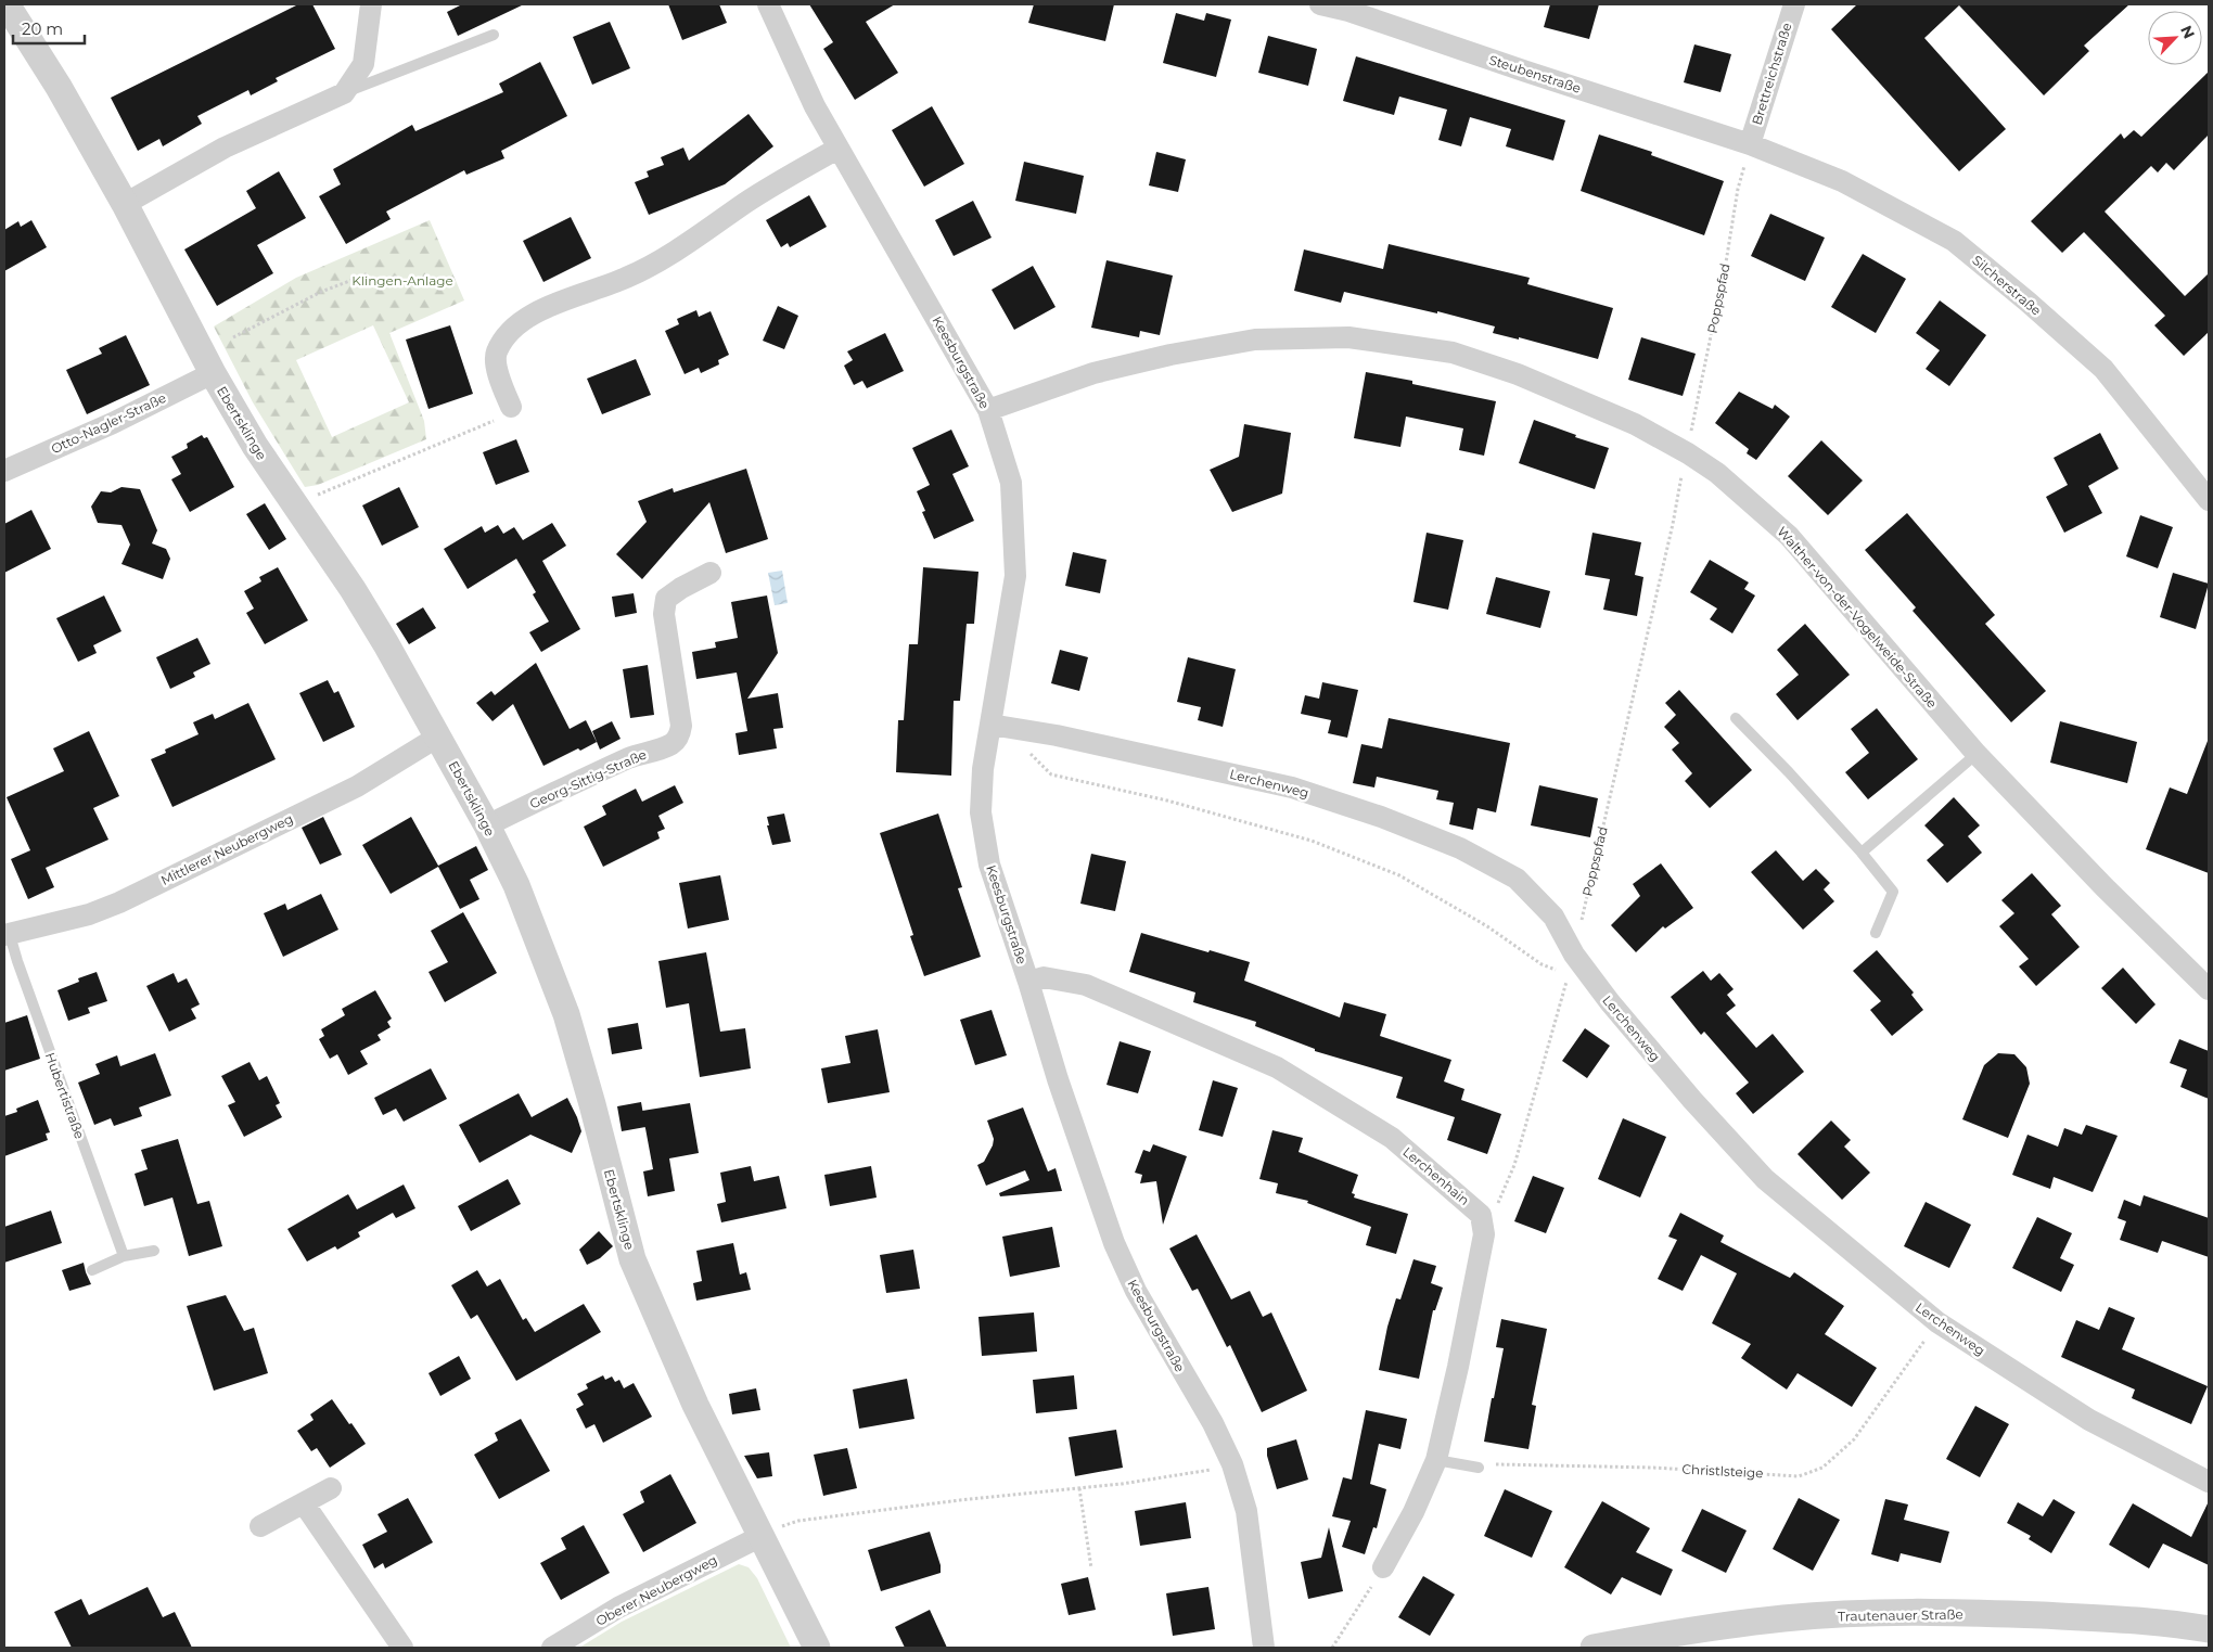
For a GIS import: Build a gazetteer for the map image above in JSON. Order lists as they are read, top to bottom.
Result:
{
  "streets": {
    "street": [
      "Steubenstraße",
      "Brettreichstraße",
      "Silcherstraße",
      "Keesburgstraße",
      "Otto-Nagler-Straße",
      "Ebertsklinge",
      "Walther-von-der-Vogelweide-Straße",
      "Georg-Sittig-Straße",
      "Lerchenweg",
      "Mittlerer Neubergweg",
      "Lerchenhain",
      "Oberer Neubergweg",
      "Trautenauer Straße"
    ],
    "lane": ["Hubertistraße"],
    "path": ["Poppspfad", "Christlsteige"]
  },
  "crossings": [
    ["Steubenstraße", "Brettreichstraße"],
    ["Steubenstraße", "Silcherstraße"],
    ["Steubenstraße", "Poppspfad"],
    ["Brettreichstraße", "Silcherstraße"],
    ["Brettreichstraße", "Poppspfad"],
    ["Silcherstraße", "Poppspfad"],
    ["Poppspfad", "Walther-von-der-Vogelweide-Straße"],
    ["Poppspfad", "Lerchenweg"],
    ["Poppspfad", "Lerchenhain"],
    ["Keesburgstraße", "Walther-von-der-Vogelweide-Straße"],
    ["Keesburgstraße", "Lerchenweg"],
    ["Keesburgstraße", "Lerchenhain"],
    ["Otto-Nagler-Straße", "Ebertsklinge"],
    ["Ebertsklinge", "Georg-Sittig-Straße"],
    ["Ebertsklinge", "Mittlerer Neubergweg"],
    ["Ebertsklinge", "Oberer Neubergweg"],
    ["Lerchenweg", "Christlsteige"],
    ["Mittlerer Neubergweg", "Hubertistraße"]
  ],
  "parks": ["Klingen-Anlage"],
  "scale_bar": "20 m",
  "north": "top right"
}
